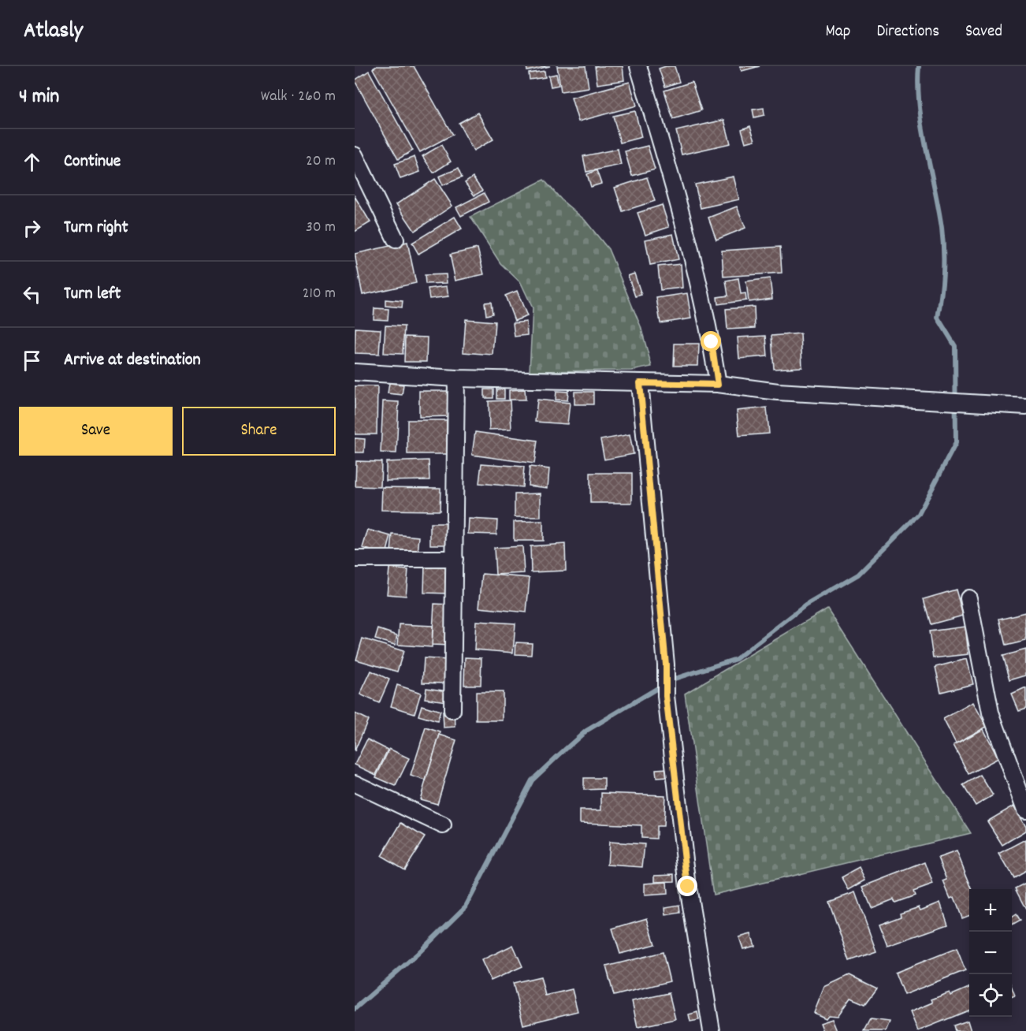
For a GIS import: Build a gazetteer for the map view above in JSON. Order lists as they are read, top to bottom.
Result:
{
  "page": {
    "header": "Atlasly",
    "nav": ["Map", "Directions", "Saved"],
    "heading": ["4 min", "Walk · 260 m"],
    "list": [
      ["Continue", "20 m"],
      ["Turn right", "30 m"],
      ["Turn left", "210 m"],
      "Arrive at destination"
    ],
    "buttons": ["Save", "Share"],
    "map_buttons": ["+", "−"]
  }
}
